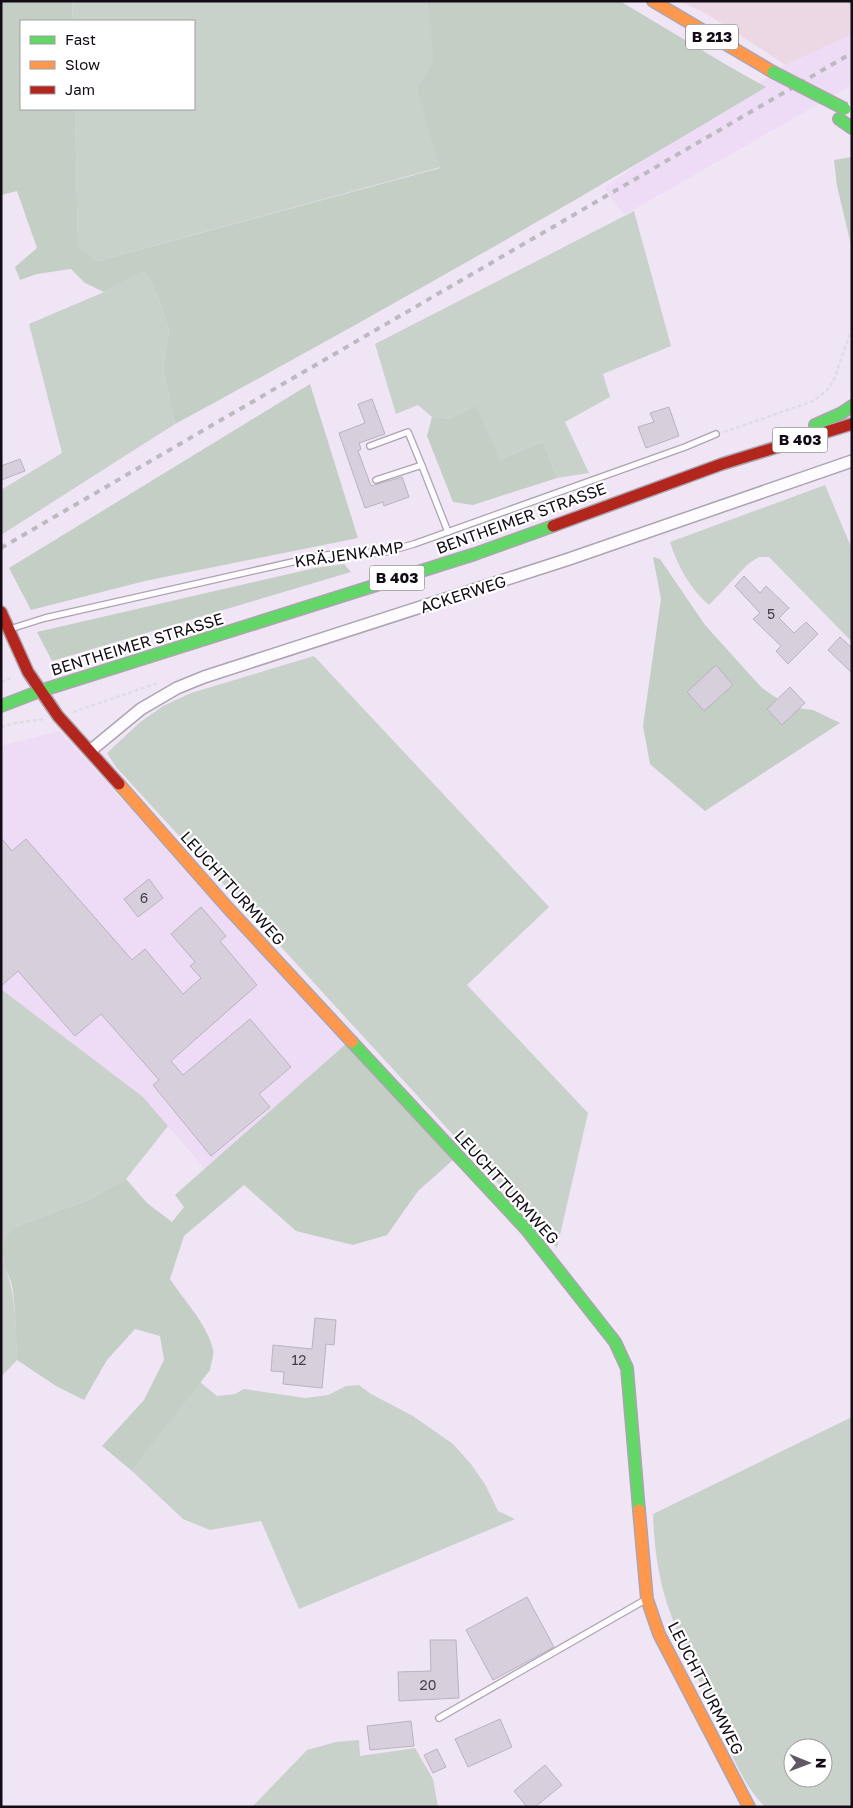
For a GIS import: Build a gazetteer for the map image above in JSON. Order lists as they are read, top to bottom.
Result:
{
  "streets": {
    "street": [
      "B 213",
      "B 403",
      "BENTHEIMER STRASSE",
      "ACKERWEG",
      "LEUCHTTURMWEG"
    ],
    "lane": ["KRÄJENKAMP"]
  },
  "crossings": [
    ["BENTHEIMER STRASSE", "LEUCHTTURMWEG"],
    ["KRÄJENKAMP", "LEUCHTTURMWEG"],
    ["ACKERWEG", "LEUCHTTURMWEG"]
  ],
  "house_numbers": [
    "5",
    "6",
    "12",
    "20"
  ],
  "legend": ["Fast", "Slow", "Jam"],
  "north": "right"
}
